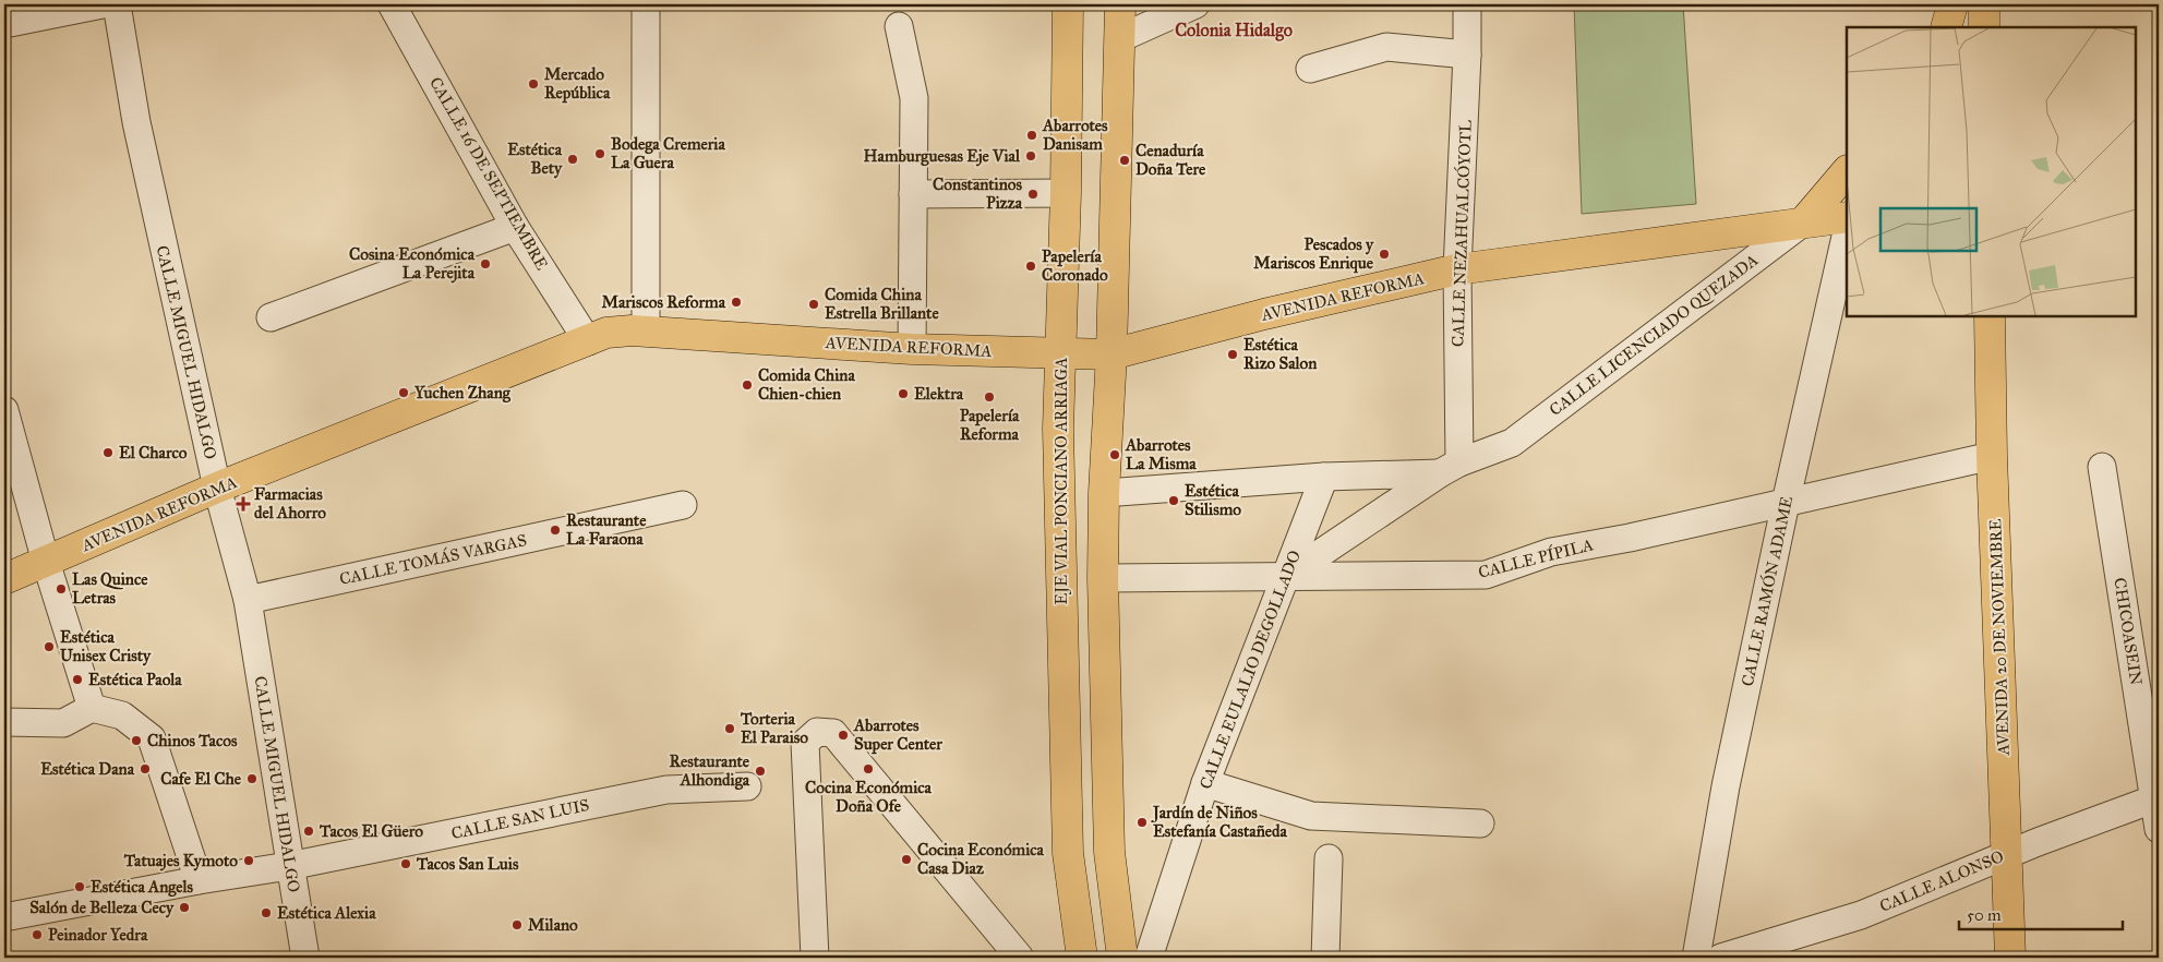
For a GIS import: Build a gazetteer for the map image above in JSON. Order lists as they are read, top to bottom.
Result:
{
  "streets": {
    "main road": [
      "AVENIDA REFORMA",
      "CALLE LICENCIADO QUEZADA",
      "EJE VIAL PONCIANO ARRIAGA",
      "AVENIDA 20 DE NOVIEMBRE"
    ],
    "street": [
      "CALLE 16 DE SEPTIEMBRE",
      "CALLE NEZAHUALCÓYOTL",
      "CALLE MIGUEL HIDALGO",
      "CALLE PÍPILA",
      "CALLE TOMÁS VARGAS",
      "CALLE RAMÓN ADAME",
      "CHICOASEIN",
      "CALLE EULALIO DEGOLLADO",
      "CALLE SAN LUIS",
      "CALLE ALONSO"
    ]
  },
  "crossings": [
    ["CALLE 16 DE SEPTIEMBRE", "AVENIDA REFORMA"],
    ["CALLE NEZAHUALCÓYOTL", "AVENIDA REFORMA"],
    ["CALLE NEZAHUALCÓYOTL", "CALLE LICENCIADO QUEZADA"],
    ["AVENIDA REFORMA", "CALLE LICENCIADO QUEZADA"],
    ["AVENIDA REFORMA", "CALLE MIGUEL HIDALGO"],
    ["AVENIDA REFORMA", "EJE VIAL PONCIANO ARRIAGA"],
    ["CALLE LICENCIADO QUEZADA", "CALLE PÍPILA"],
    ["CALLE LICENCIADO QUEZADA", "CALLE EULALIO DEGOLLADO"],
    ["CALLE MIGUEL HIDALGO", "CALLE TOMÁS VARGAS"],
    ["CALLE MIGUEL HIDALGO", "CALLE SAN LUIS"],
    ["CALLE PÍPILA", "CALLE RAMÓN ADAME"],
    ["CALLE PÍPILA", "AVENIDA 20 DE NOVIEMBRE"],
    ["CALLE PÍPILA", "CALLE EULALIO DEGOLLADO"],
    ["CHICOASEIN", "CALLE ALONSO"],
    ["AVENIDA 20 DE NOVIEMBRE", "CALLE ALONSO"]
  ],
  "districts": ["Colonia Hidalgo"],
  "places": {
    "other": [
      "Mercado República",
      "Abarrotes Danisam",
      "Bodega Cremeria La Guera",
      "Hamburguesas Eje Vial",
      "Estética Bety",
      "Cenaduría Doña Tere",
      "Constantinos Pizza",
      "Pescados y Mariscos Enrique",
      "Cosina Económica La Perejita",
      "Papelería Coronado",
      "Mariscos Reforma",
      "Comida China Estrella Brillante",
      "Estética Rizo Salon",
      "Comida China Chien-chien",
      "Yuchen Zhang",
      "Elektra",
      "Papelería Reforma",
      "El Charco",
      "Abarrotes La Misma",
      "Estética Stilismo",
      "Restaurante La Faraona",
      "Las Quince Letras",
      "Estética Unisex Cristy",
      "Estética Paola",
      "Torteria El Paraiso",
      "Abarrotes Super Center",
      "Chinos Tacos",
      "Estética Dana",
      "Cocina Económica Doña Ofe",
      "Restaurante Alhondiga",
      "Cafe El Che",
      "Jardín de Niños Estefanía Castañeda",
      "Tacos El Güero",
      "Cocina Económica Casa Diaz",
      "Tatuajes Kymoto",
      "Tacos San Luis",
      "Estética Angels",
      "Salón de Belleza Cecy",
      "Estética Alexia",
      "Milano",
      "Peinador Yedra"
    ],
    "health": ["Farmacias del Ahorro"]
  },
  "scale_bar": "50 m"
}
